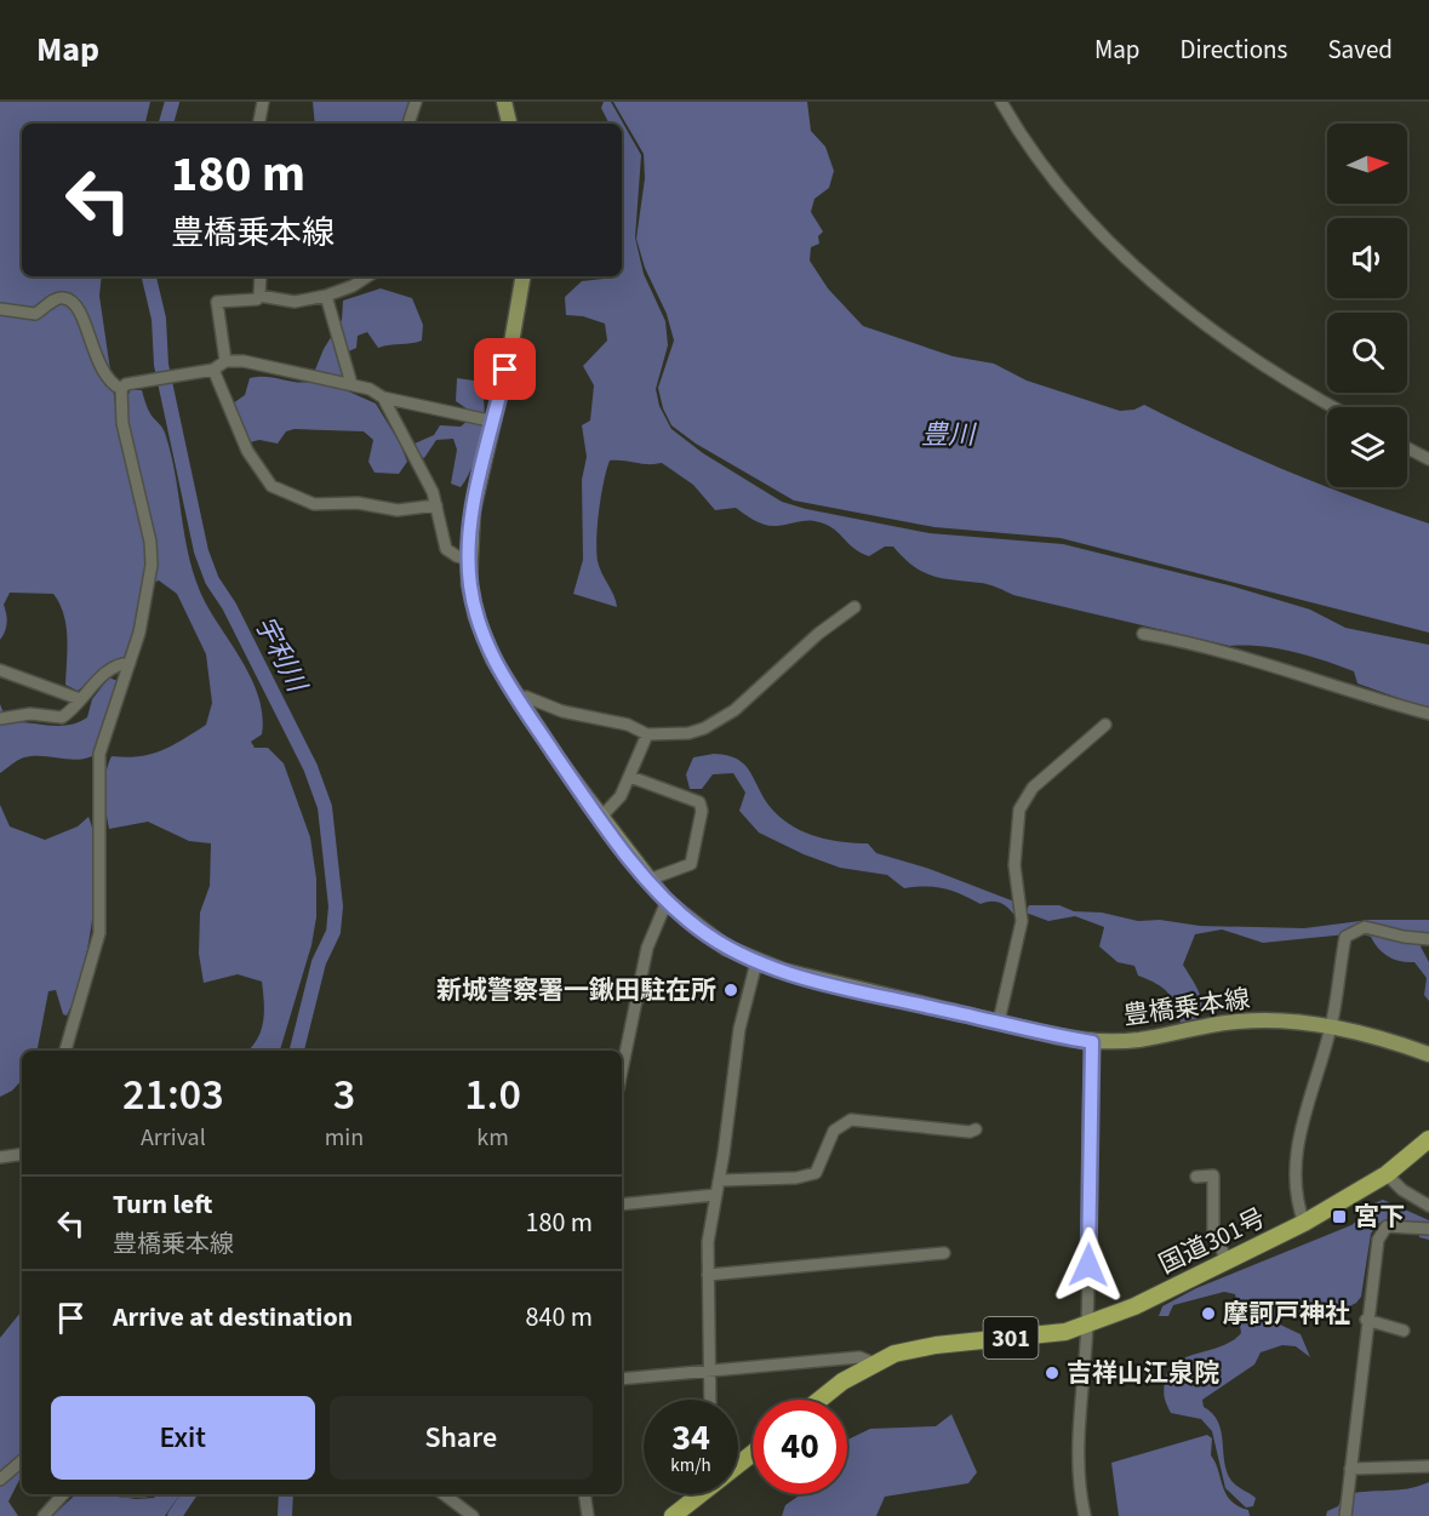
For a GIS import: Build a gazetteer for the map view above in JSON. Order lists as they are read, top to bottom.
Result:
{
  "streets": {
    "highway": ["国道301号", "301"],
    "main road": ["豊橋乗本線"]
  },
  "water": ["豊川", "宇利川"],
  "places": {
    "other": ["新城警察署一鍬田駐在所", "摩訶戸神社", "吉祥山江泉院"],
    "transit": ["宮下"]
  },
  "north": "right",
  "page": {
    "header": "Map",
    "nav": ["Map", "Directions", "Saved"],
    "turn": ["180 m", "豊橋乗本線"],
    "eta": [
      "21:03",
      "Arrival",
      "3",
      "min",
      "1.0",
      "km"
    ],
    "list": [
      {
        "name": "Turn left",
        "note": "豊橋乗本線",
        "value": "180 m"
      },
      {
        "name": "Arrive at destination",
        "value": "840 m"
      }
    ],
    "buttons": ["Exit", "Share"],
    "speed": "34 km/h",
    "limit": "40"
  }
}
